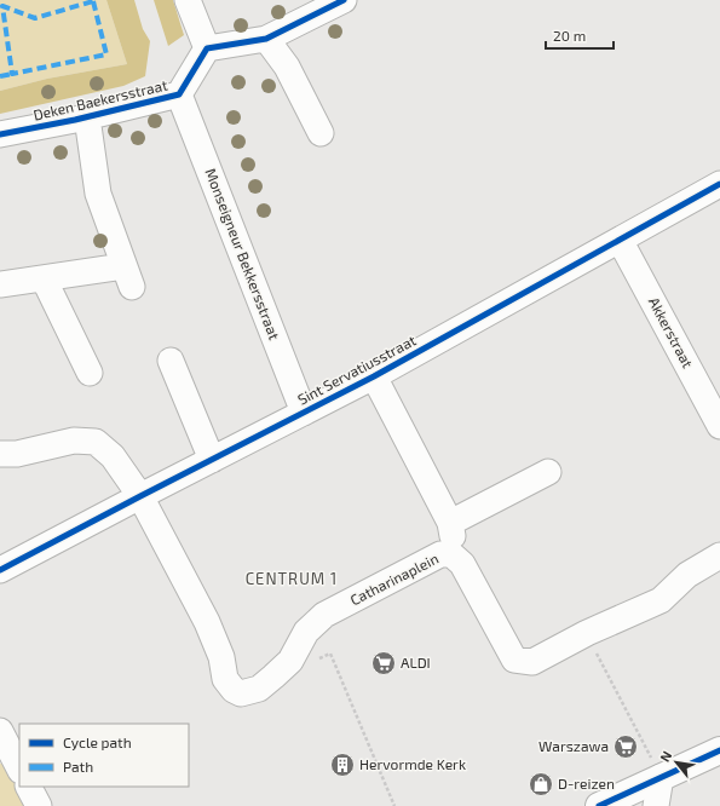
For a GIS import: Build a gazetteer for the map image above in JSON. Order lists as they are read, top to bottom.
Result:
{
  "streets": {
    "street": [
      "Deken Baekersstraat",
      "Monseigneur Bekkersstraat",
      "Akkerstraat",
      "Sint Servatiusstraat",
      "Catharinaplein"
    ]
  },
  "crossings": [
    ["Deken Baekersstraat", "Monseigneur Bekkersstraat"],
    ["Monseigneur Bekkersstraat", "Sint Servatiusstraat"],
    ["Akkerstraat", "Sint Servatiusstraat"],
    ["Sint Servatiusstraat", "Catharinaplein"]
  ],
  "districts": ["CENTRUM 1"],
  "places": {
    "supermarket": ["ALDI", "Warszawa"],
    "building": ["Hervormde Kerk"],
    "shop": ["D-reizen"]
  },
  "legend": ["Cycle path", "Path"],
  "scale_bar": "20 m",
  "north": "top left"
}
